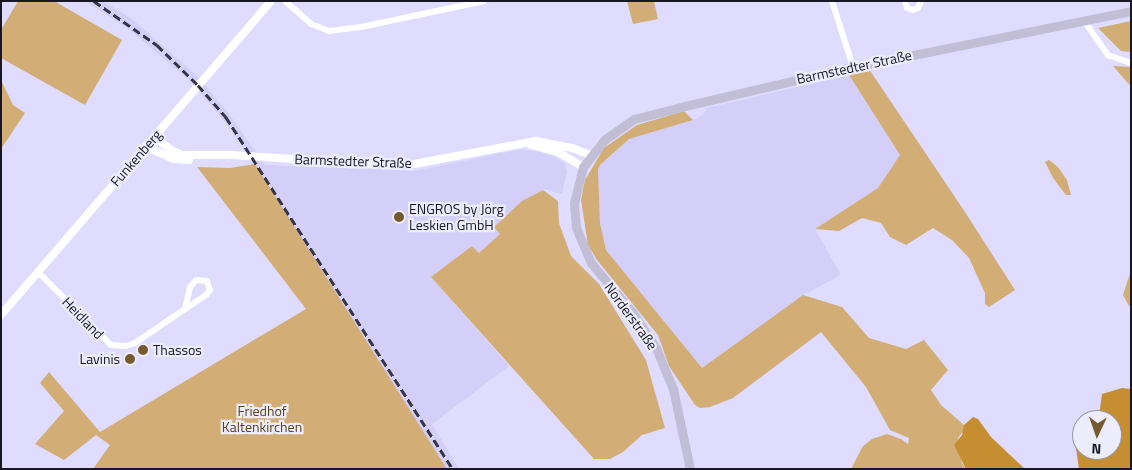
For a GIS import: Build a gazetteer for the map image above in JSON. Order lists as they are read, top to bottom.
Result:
{
  "streets": {
    "main road": ["Barmstedter Straße", "Norderstraße"],
    "street": ["Funkenberg", "Heidland"]
  },
  "crossings": [
    ["Barmstedter Straße", "Funkenberg"],
    ["Barmstedter Straße", "Norderstraße"],
    ["Funkenberg", "Heidland"]
  ],
  "parks": ["Friedhof Kaltenkirchen"],
  "places": ["ENGROS by Jörg Leskien GmbH", "Thassos", "Lavinis"],
  "north": "bottom"
}
